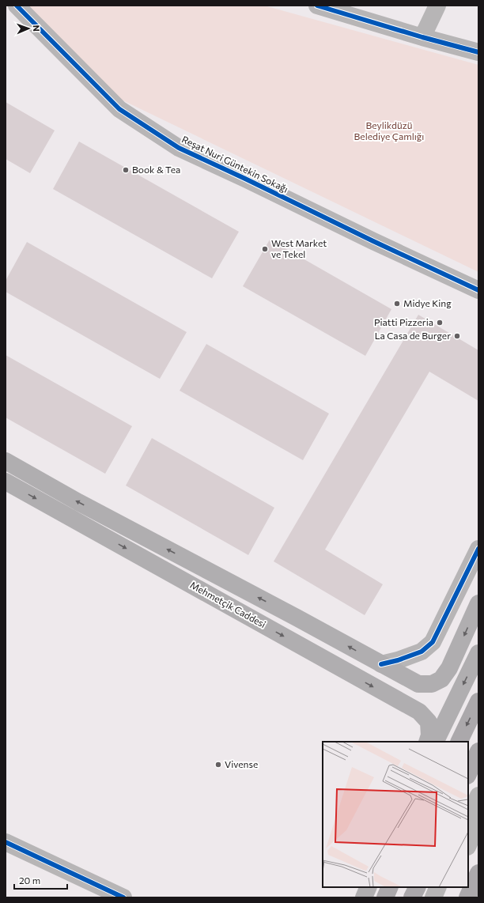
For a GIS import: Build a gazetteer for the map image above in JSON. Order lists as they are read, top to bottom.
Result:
{
  "streets": {
    "main road": ["Mehmetçik Caddesi"],
    "street": ["Reşat Nuri Güntekin Sokağı"]
  },
  "parks": ["Beylikdüzü Belediye Çamlığı"],
  "places": [
    "Book & Tea",
    "West Market ve Tekel",
    "Midye King",
    "Piatti Pizzeria",
    "La Casa de Burger",
    "Vivense"
  ],
  "scale_bar": "20 m",
  "north": "right"
}
